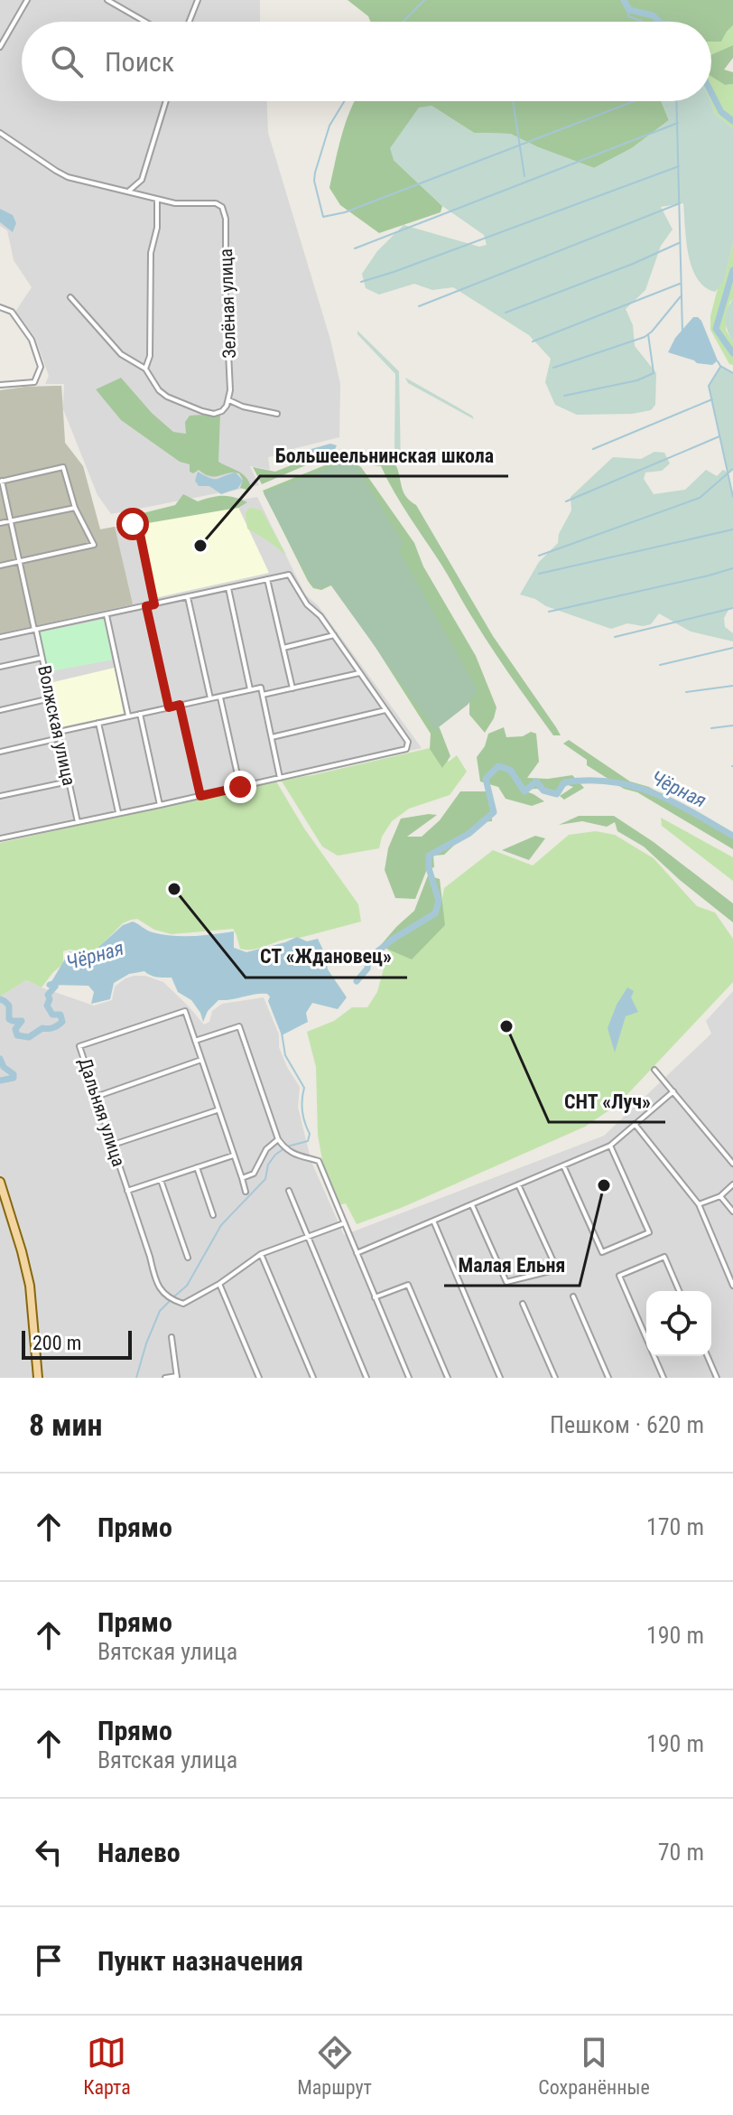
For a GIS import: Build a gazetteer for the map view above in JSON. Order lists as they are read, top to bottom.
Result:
{
  "streets": {
    "street": ["Зелёная улица", "Волжская улица", "Дальняя улица"]
  },
  "water": ["Чёрная"],
  "places": [
    "Большеельнинская школа",
    "СТ «Ждановец»",
    "СНТ «Луч»",
    "Малая Ельня"
  ],
  "scale_bar": "200 m",
  "page": {
    "search": "Поиск",
    "scale": "200 m",
    "heading": ["8 мин", "Пешком · 620 m"],
    "list": [
      ["Прямо", "170 m"],
      ["Прямо", "Вятская улица", "190 m"],
      ["Прямо", "Вятская улица", "190 m"],
      ["Налево", "70 m"],
      "Пункт назначения"
    ],
    "nav": ["Карта", "Маршрут", "Сохранённые"]
  }
}
